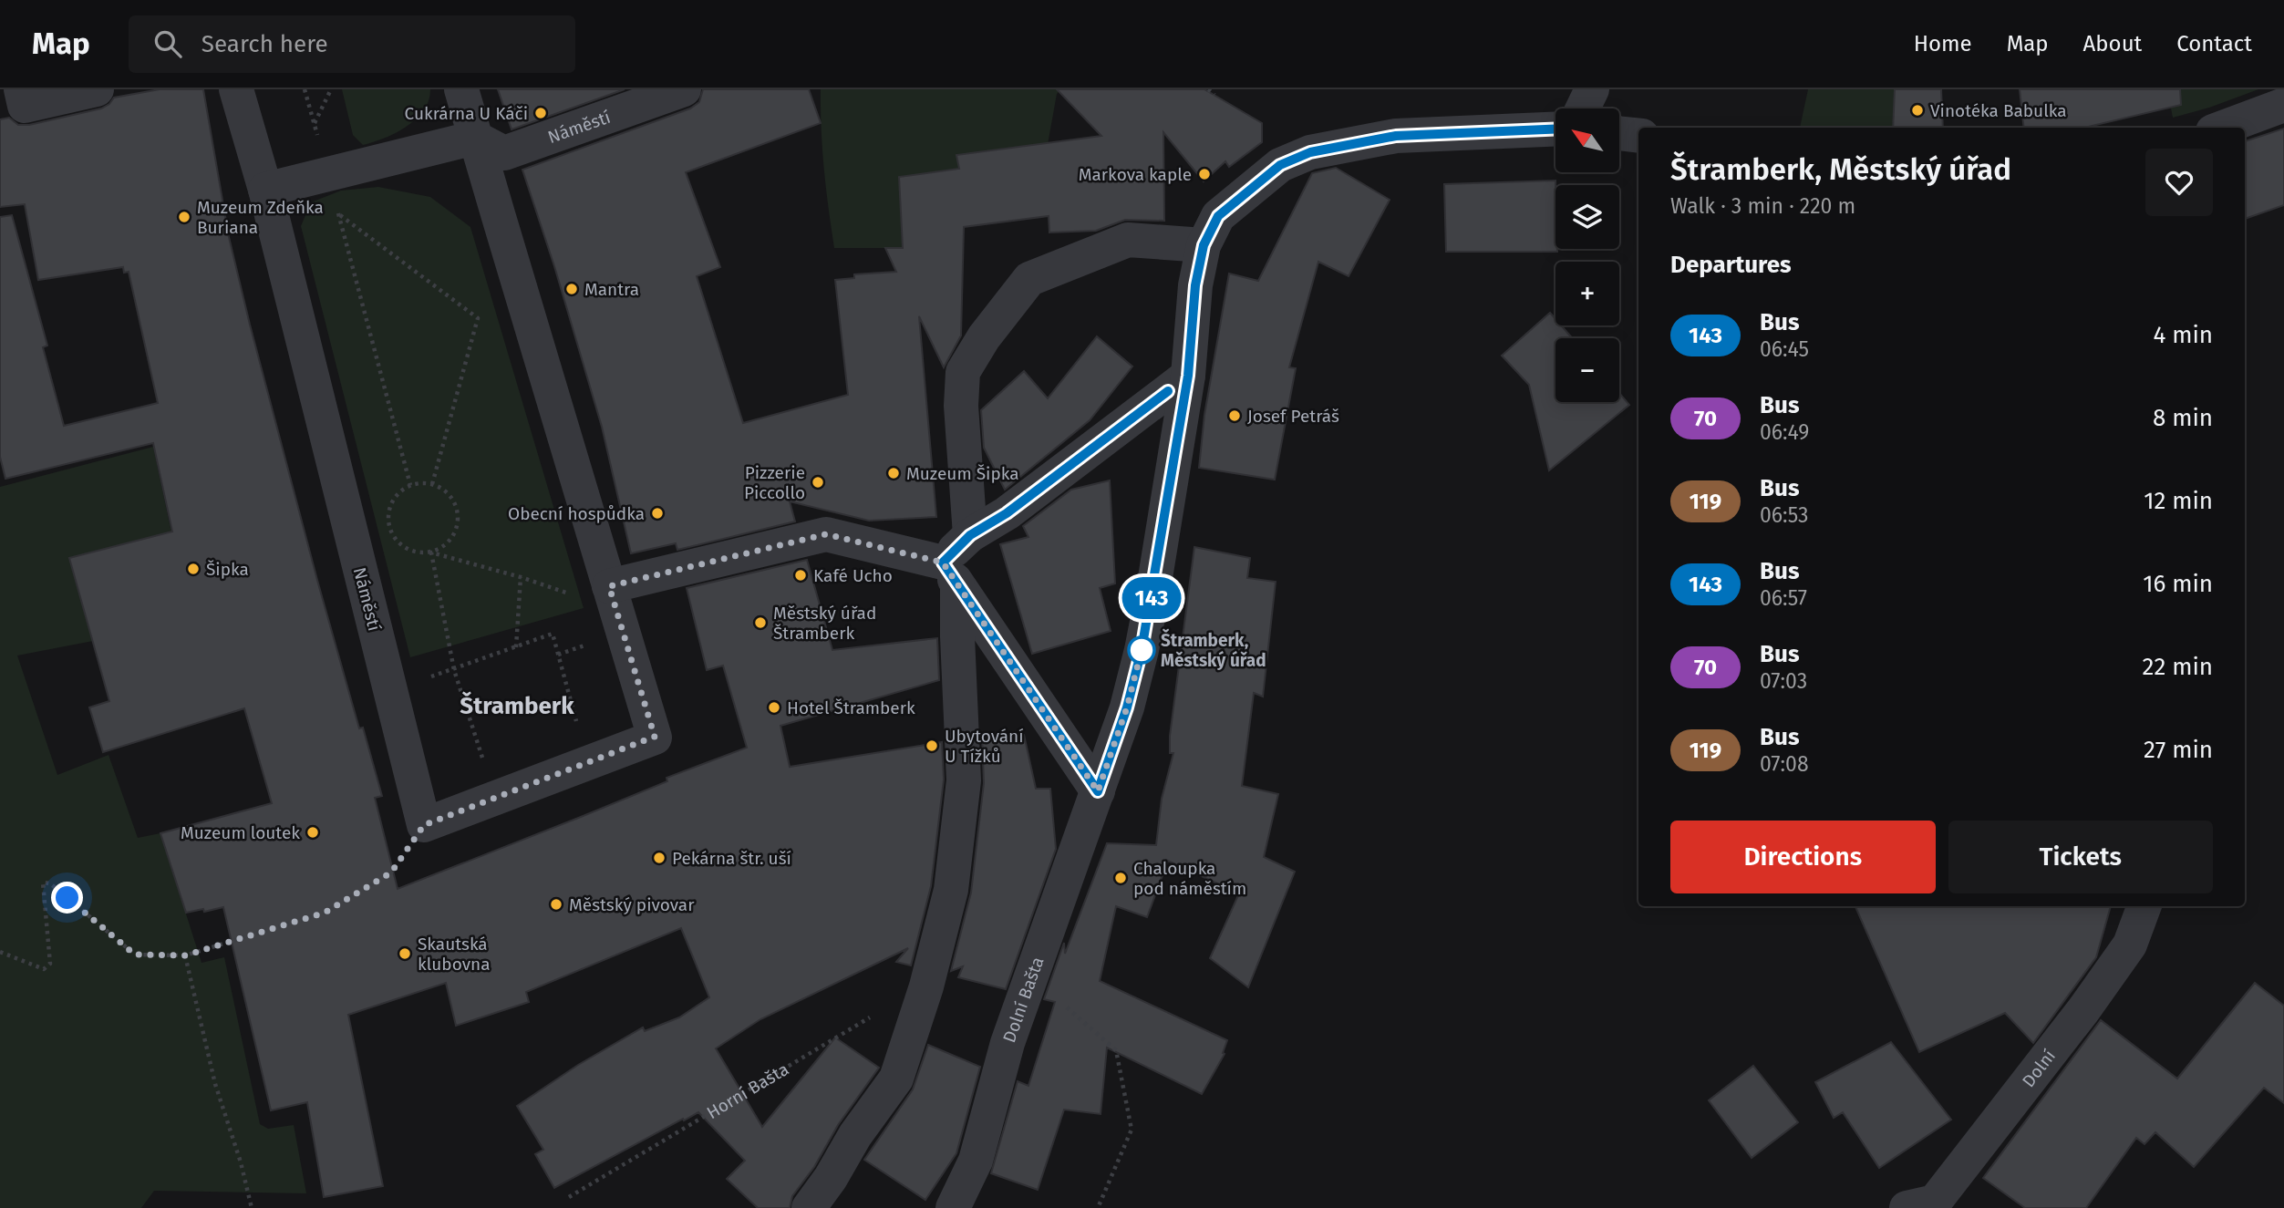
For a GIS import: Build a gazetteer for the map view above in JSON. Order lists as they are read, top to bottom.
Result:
{
  "streets": {
    "street": ["Náměstí", "Dolní Bašta", "Dolní"],
    "path": ["Horní Bašta"]
  },
  "districts": ["Štramberk"],
  "places": [
    "Vinotéka Babulka",
    "Cukrárna U Káči",
    "Markova kaple",
    "Muzeum Zdeňka Buriana",
    "Mantra",
    "Josef Petráš",
    "Muzeum Šipka",
    "Pizzerie Piccollo",
    "Obecní hospůdka",
    "Šipka",
    "Kafé Ucho",
    "Městský úřad Štramberk",
    "Štramberk, Městský úřad",
    "Hotel Štramberk",
    "Ubytování U Tížků",
    "Muzeum loutek",
    "Pekárna štr. uší",
    "Chaloupka pod náměstím",
    "Městský pivovar",
    "Skautská klubovna"
  ],
  "lines": ["bus line 143"],
  "north": "top left",
  "page": {
    "header": "Map",
    "search": "Search here",
    "nav": [
      "Home",
      "Map",
      "About",
      "Contact"
    ],
    "on_map": "143",
    "map_buttons": ["+", "−"],
    "heading": [
      ["Štramberk, Městský úřad", "Walk · 3 min · 220 m"],
      "Departures"
    ],
    "list": [
      {
        "mark": "143",
        "name": "Bus",
        "note": "06:45",
        "value": "4 min"
      },
      {
        "mark": "70",
        "name": "Bus",
        "note": "06:49",
        "value": "8 min"
      },
      {
        "mark": "119",
        "name": "Bus",
        "note": "06:53",
        "value": "12 min"
      },
      {
        "mark": "143",
        "name": "Bus",
        "note": "06:57",
        "value": "16 min"
      },
      {
        "mark": "70",
        "name": "Bus",
        "note": "07:03",
        "value": "22 min"
      },
      {
        "mark": "119",
        "name": "Bus",
        "note": "07:08",
        "value": "27 min"
      }
    ],
    "buttons": ["Directions", "Tickets"]
  }
}
